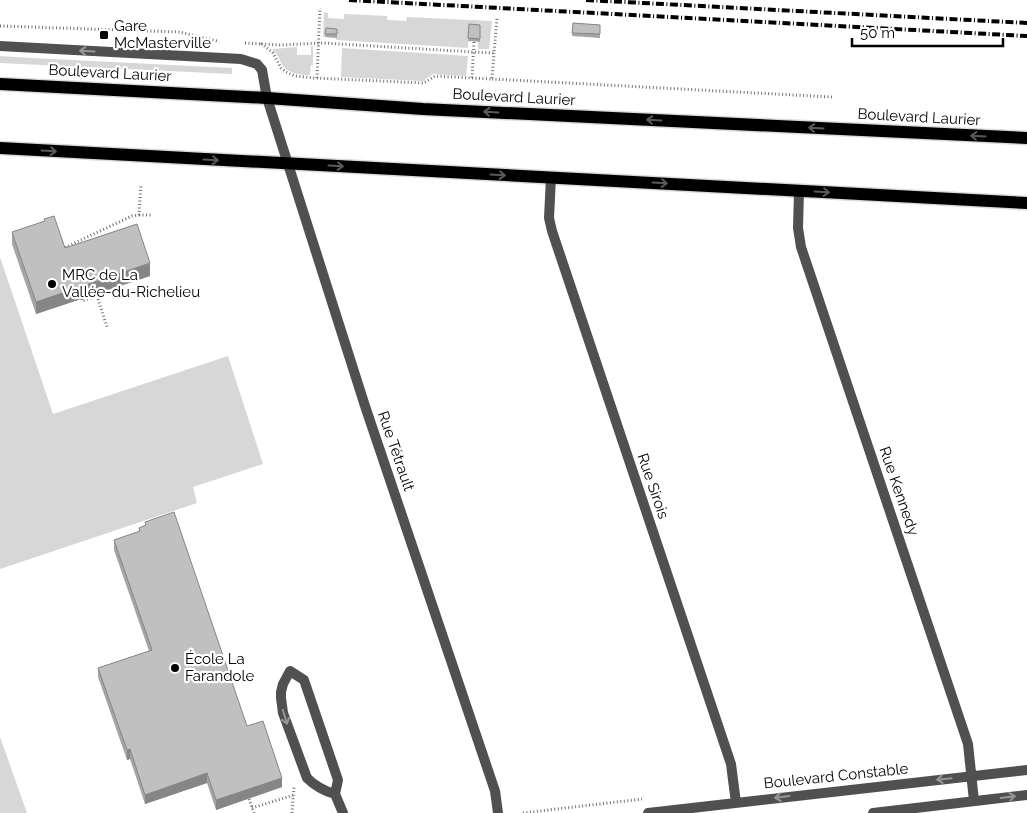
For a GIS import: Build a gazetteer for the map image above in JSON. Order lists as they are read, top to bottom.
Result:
{
  "streets": {
    "main road": ["Boulevard Laurier"],
    "street": [
      "Rue Tétrault",
      "Rue Sirois",
      "Rue Kennedy",
      "Boulevard Constable"
    ]
  },
  "crossings": [
    ["Boulevard Laurier", "Rue Tétrault"],
    ["Rue Sirois", "Boulevard Constable"],
    ["Rue Kennedy", "Boulevard Constable"]
  ],
  "places": {
    "transit": ["Gare McMasterville"],
    "other": ["MRC de La Vallée-du-Richelieu", "École La Farandole"]
  },
  "scale_bar": "50 m"
}
